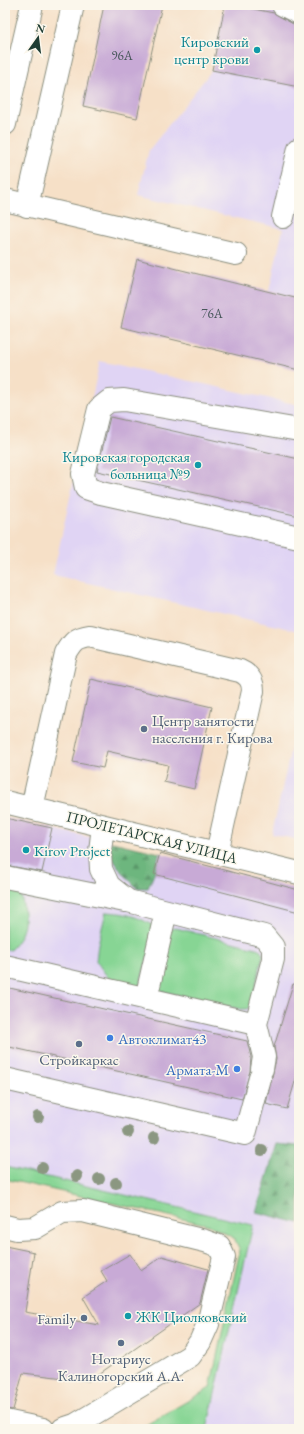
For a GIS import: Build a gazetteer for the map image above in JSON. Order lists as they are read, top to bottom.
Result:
{
  "streets": {
    "street": ["ПРОЛЕТАРСКАЯ УЛИЦА"]
  },
  "places": [
    "Кировский центр крови",
    "Кировская городская больница №9",
    "Центр занятости населения г. Кирова",
    "Kirov Project",
    "Автоклимат43",
    "Стройкаркас",
    "Армата-М",
    "ЖК Циолковский",
    "Family",
    "Нотариус Калиногорский А.А."
  ],
  "house_numbers": ["96А", "76А"],
  "north": "top"
}
